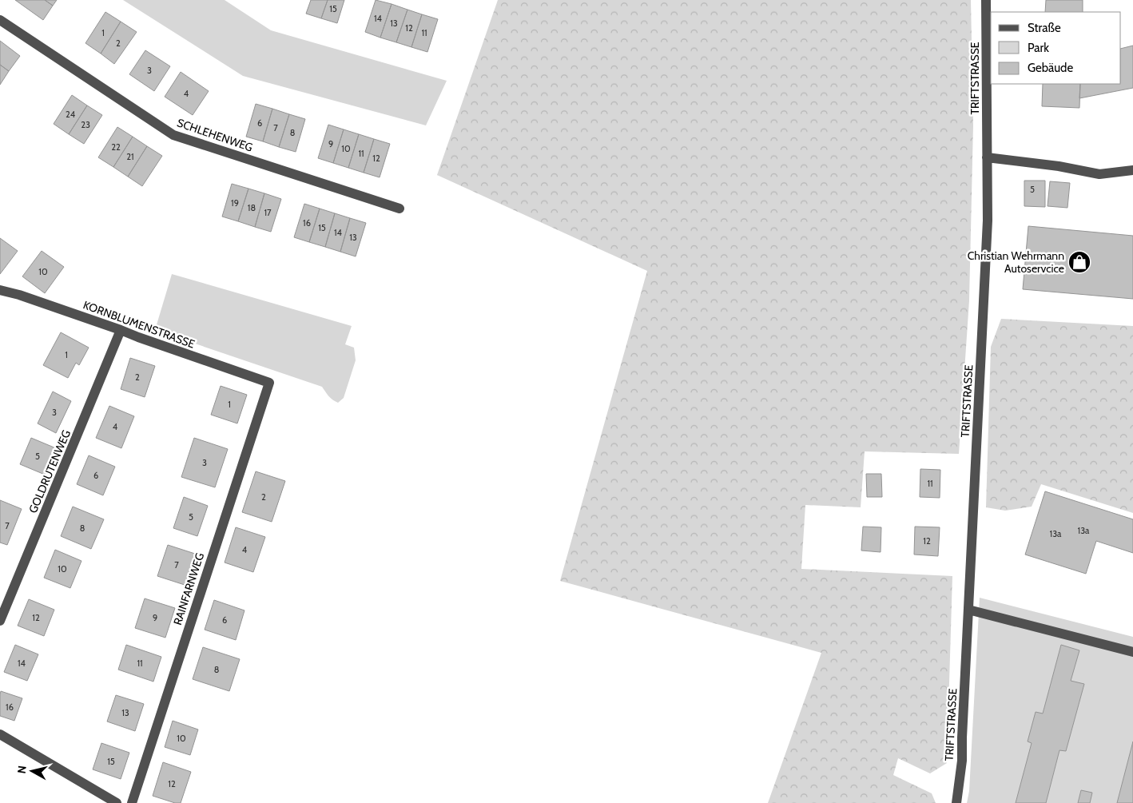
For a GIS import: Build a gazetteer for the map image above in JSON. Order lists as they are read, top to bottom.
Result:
{
  "streets": {
    "street": [
      "TRIFTSTRASSE",
      "SCHLEHENWEG",
      "KORNBLUMENSTRASSE",
      "GOLDRUTENWEG",
      "RAINFARNWEG"
    ]
  },
  "crossings": [
    ["KORNBLUMENSTRASSE", "GOLDRUTENWEG"],
    ["KORNBLUMENSTRASSE", "RAINFARNWEG"]
  ],
  "places": {
    "shop": ["Christian Wehrmann Autoservcice"]
  },
  "house_numbers": [
    "15",
    "14",
    "13",
    "12",
    "1",
    "11",
    "2",
    "3",
    "4",
    "24",
    "6",
    "23",
    "7",
    "8",
    "9",
    "22",
    "10",
    "11",
    "21",
    "12",
    "5",
    "19",
    "18",
    "17",
    "16",
    "15",
    "14",
    "13",
    "10",
    "1",
    "2",
    "1",
    "3",
    "4",
    "5",
    "3",
    "6",
    "11",
    "2",
    "5",
    "7",
    "8",
    "13a",
    "13a",
    "12",
    "4",
    "7",
    "10",
    "12",
    "9",
    "6",
    "14",
    "11",
    "8",
    "16",
    "13",
    "10",
    "15",
    "12"
  ],
  "legend": ["Straße", "Park", "Gebäude"],
  "north": "left"
}
